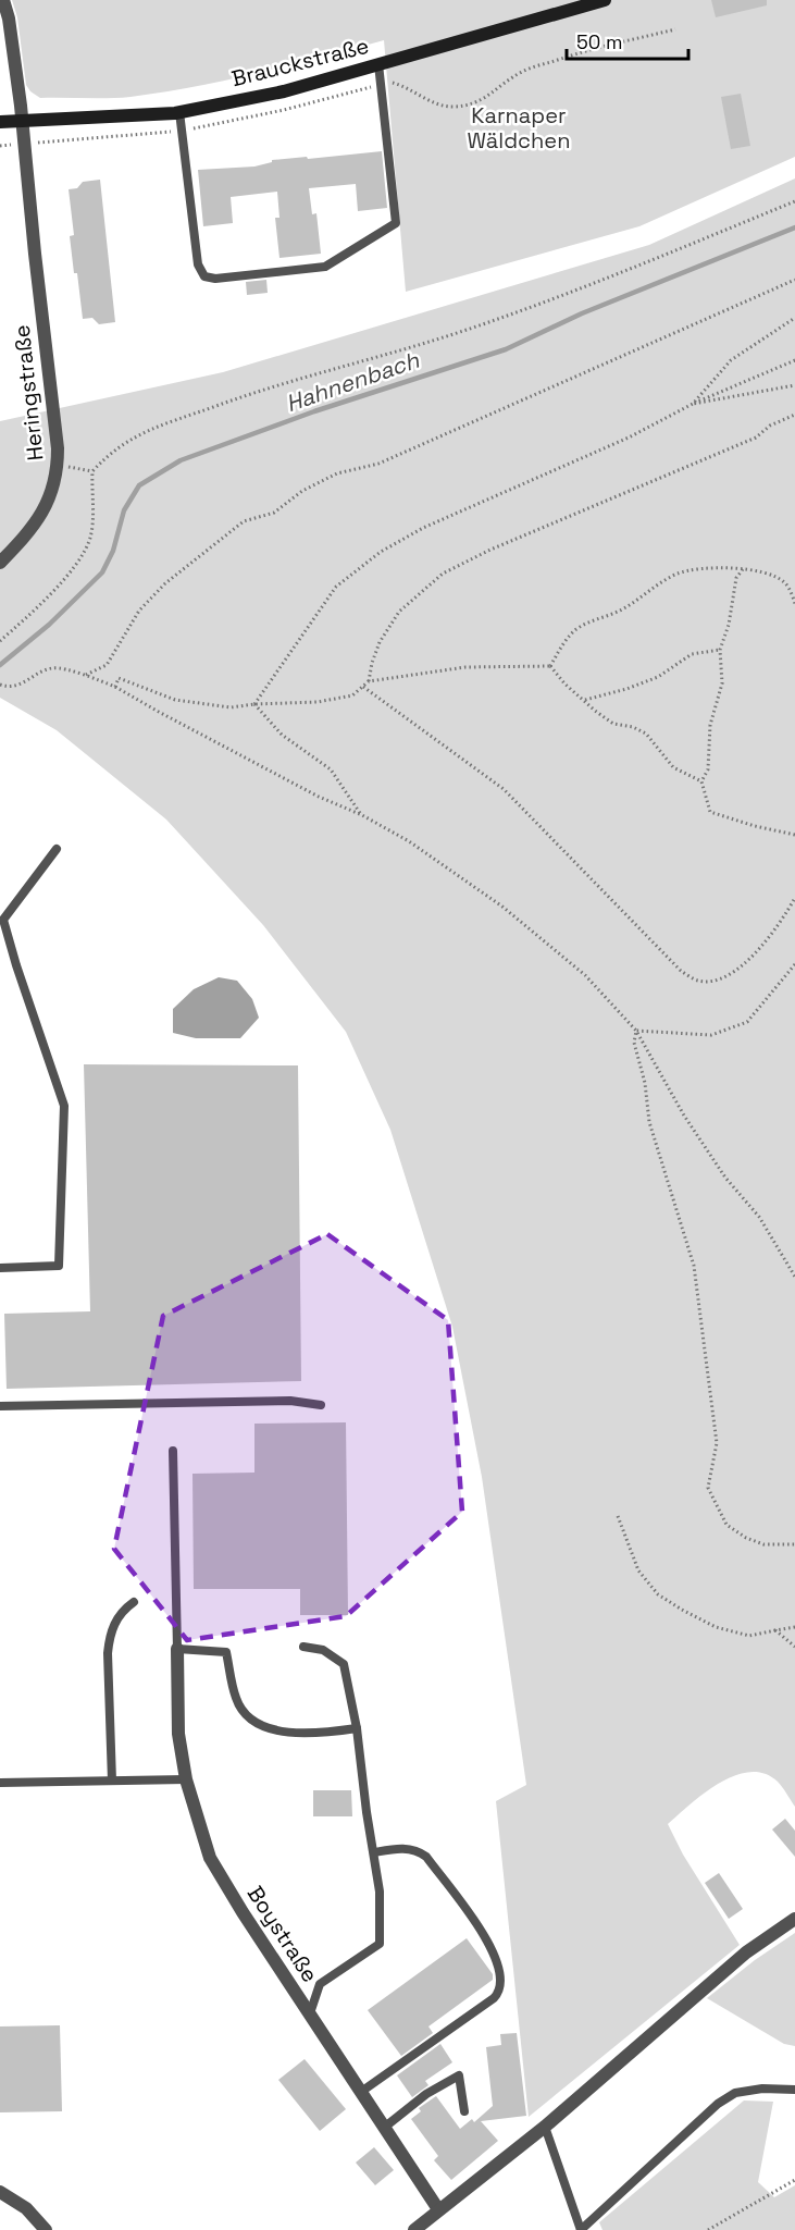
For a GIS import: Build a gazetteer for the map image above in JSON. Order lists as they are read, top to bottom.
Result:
{
  "streets": {
    "main road": ["Brauckstraße"],
    "street": ["Heringstraße", "Boystraße"]
  },
  "crossings": [
    ["Brauckstraße", "Heringstraße"]
  ],
  "water": ["Hahnenbach"],
  "parks": ["Karnaper Wäldchen"],
  "scale_bar": "50 m"
}
